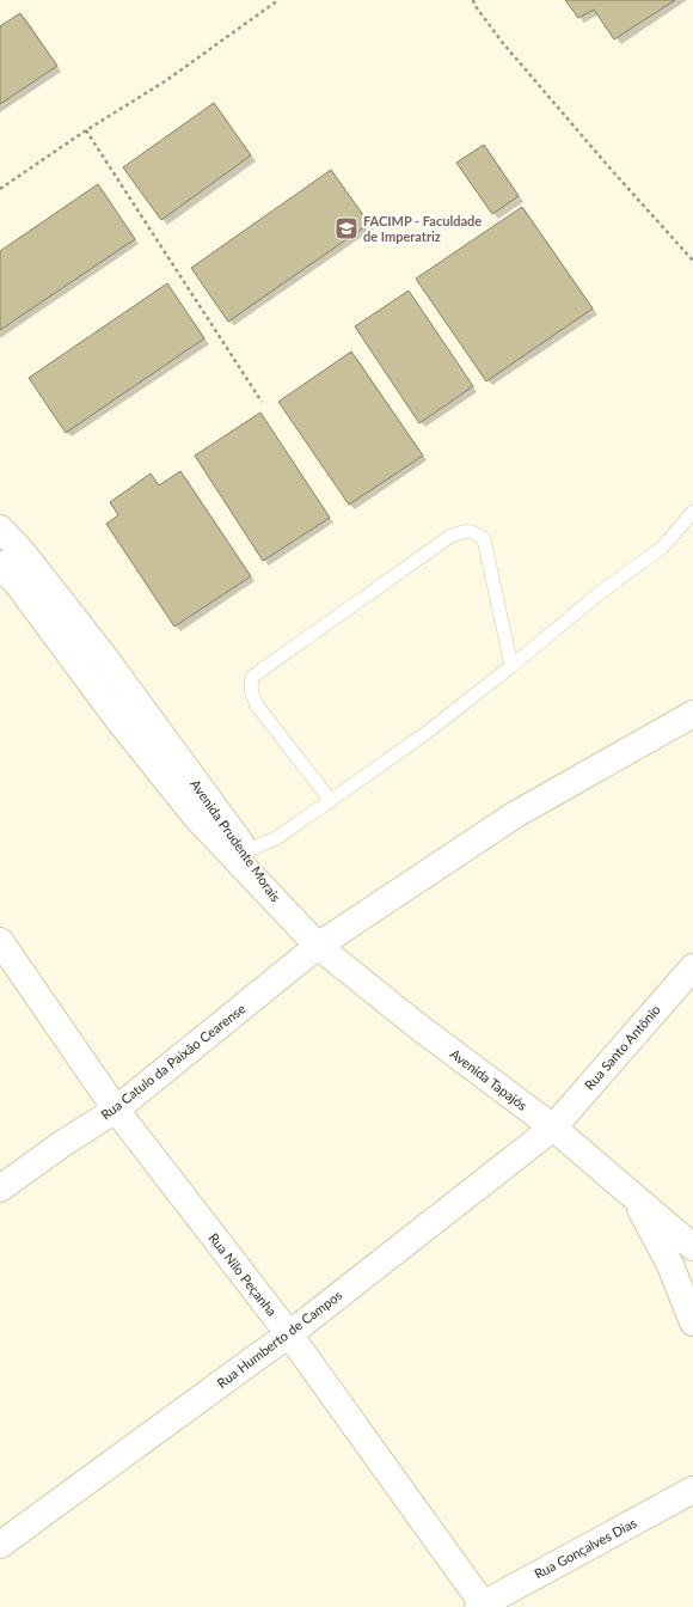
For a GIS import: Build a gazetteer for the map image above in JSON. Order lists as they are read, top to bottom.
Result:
{
  "streets": {
    "street": [
      "Avenida Prudente Morais",
      "Rua Santo Antônio",
      "Rua Catulo da Paixão Cearense",
      "Avenida Tapajós",
      "Rua Nilo Peçanha",
      "Rua Humberto de Campos",
      "Rua Gonçalves Dias"
    ]
  },
  "crossings": [
    ["Avenida Prudente Morais", "Avenida Tapajós"],
    ["Rua Santo Antônio", "Avenida Tapajós"],
    ["Rua Santo Antônio", "Rua Humberto de Campos"],
    ["Rua Catulo da Paixão Cearense", "Avenida Tapajós"],
    ["Rua Catulo da Paixão Cearense", "Rua Nilo Peçanha"],
    ["Avenida Tapajós", "Rua Humberto de Campos"],
    ["Rua Nilo Peçanha", "Rua Humberto de Campos"],
    ["Rua Nilo Peçanha", "Rua Gonçalves Dias"]
  ],
  "places": {
    "school or university": ["FACIMP - Faculdade de Imperatriz"]
  }
}
